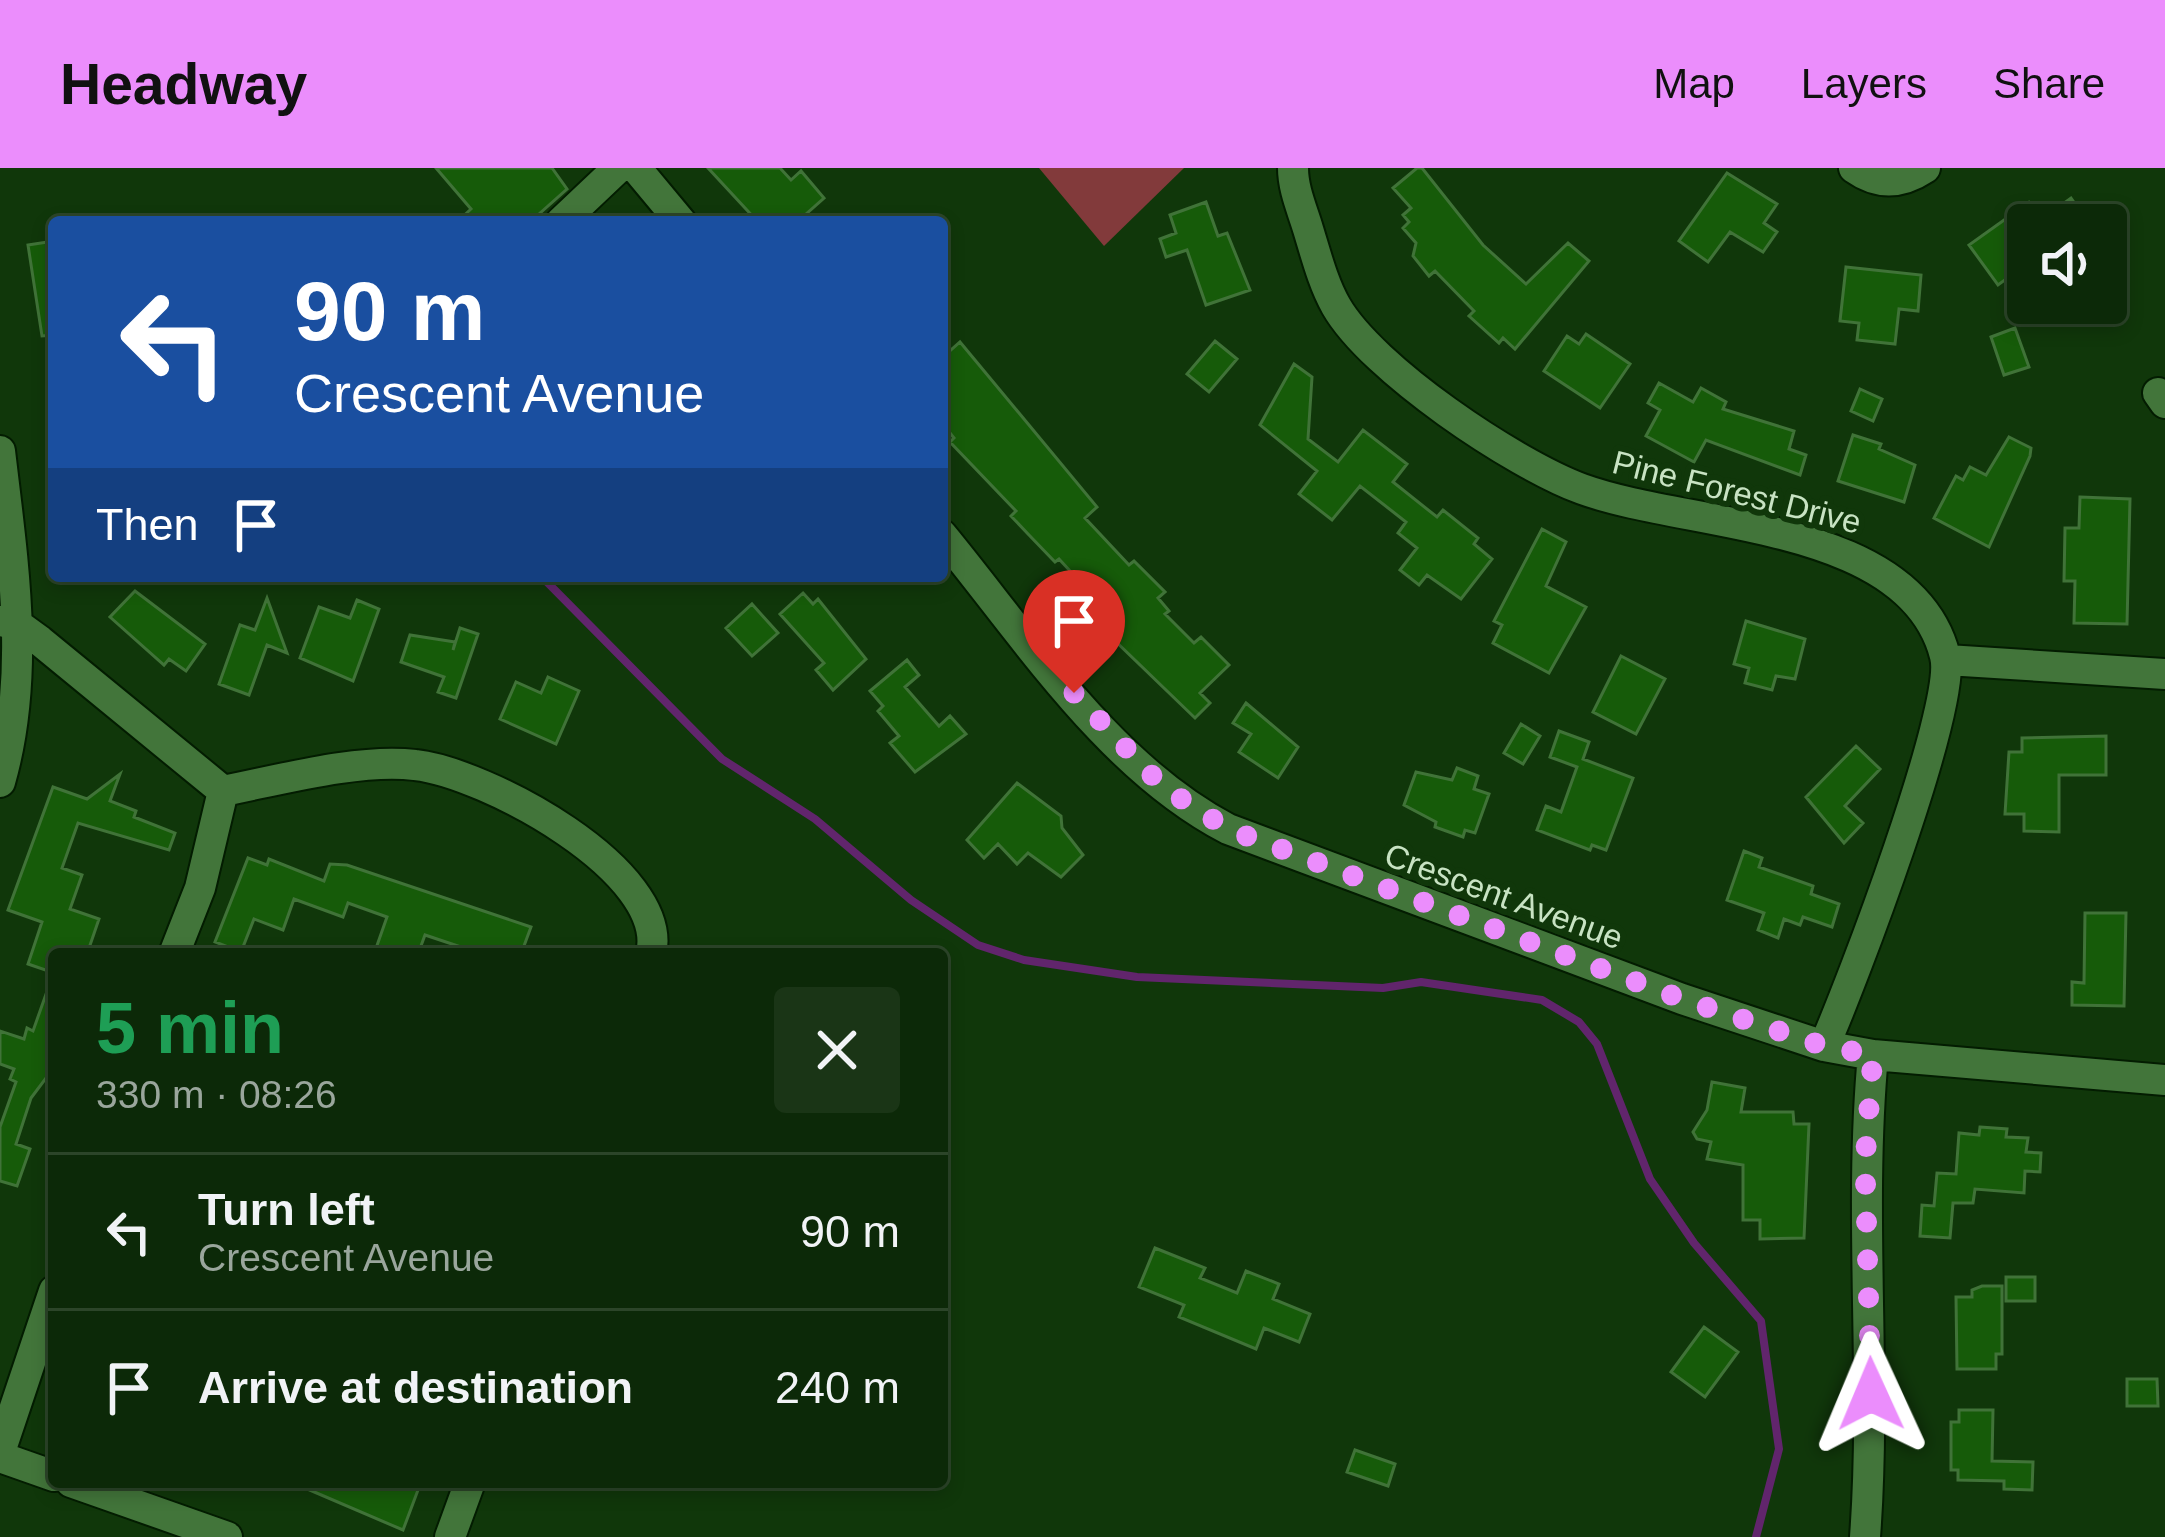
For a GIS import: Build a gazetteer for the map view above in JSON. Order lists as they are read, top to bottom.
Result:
{
  "streets": {
    "street": ["Pine Forest Drive", "Crescent Avenue"]
  },
  "page": {
    "header": "Headway",
    "nav": ["Map", "Layers", "Share"],
    "turn": ["90 m", "Crescent Avenue"],
    "then": "Then",
    "heading": ["5 min", "330 m · 08:26"],
    "list": [
      {
        "name": "Turn left",
        "note": "Crescent Avenue",
        "value": "90 m"
      },
      {
        "name": "Arrive at destination",
        "value": "240 m"
      }
    ]
  }
}
